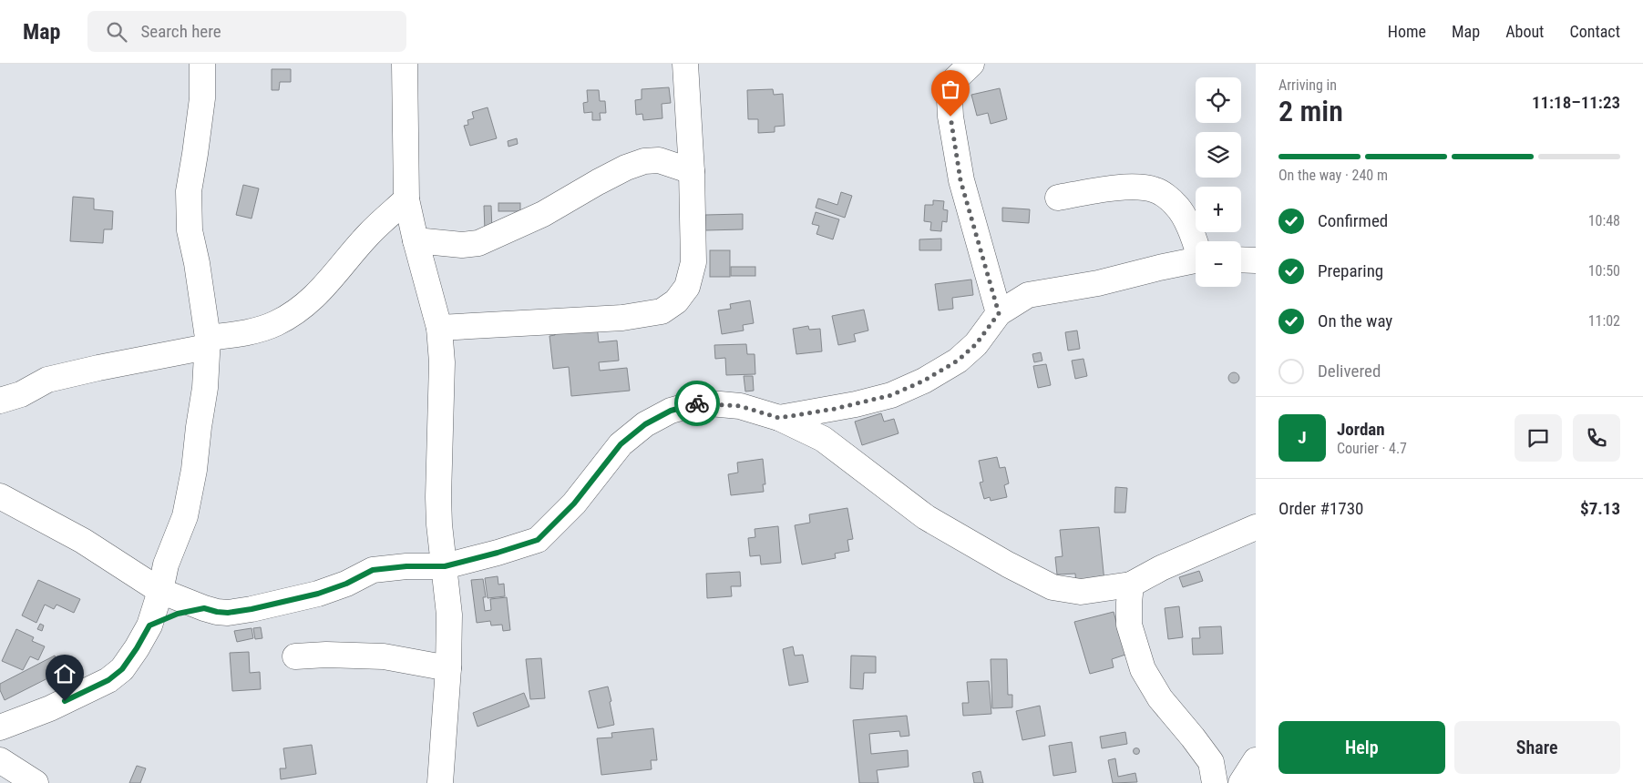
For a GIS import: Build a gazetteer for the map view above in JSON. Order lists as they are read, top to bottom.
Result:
{
  "page": {
    "header": "Map",
    "search": "Search here",
    "nav": [
      "Home",
      "Map",
      "About",
      "Contact"
    ],
    "heading": ["2 min", "Arriving in", "11:18–11:23"],
    "panel": [
      "Jordan",
      "Courier · 4.7",
      "Order #1730",
      "$7.13"
    ],
    "map_buttons": ["+", "−"],
    "bar": "On the way · 240 m",
    "list": [
      ["Confirmed", "10:48"],
      ["Preparing", "10:50"],
      ["On the way", "11:02"],
      "Delivered"
    ],
    "round": "J",
    "buttons": ["Help", "Share"]
  }
}
